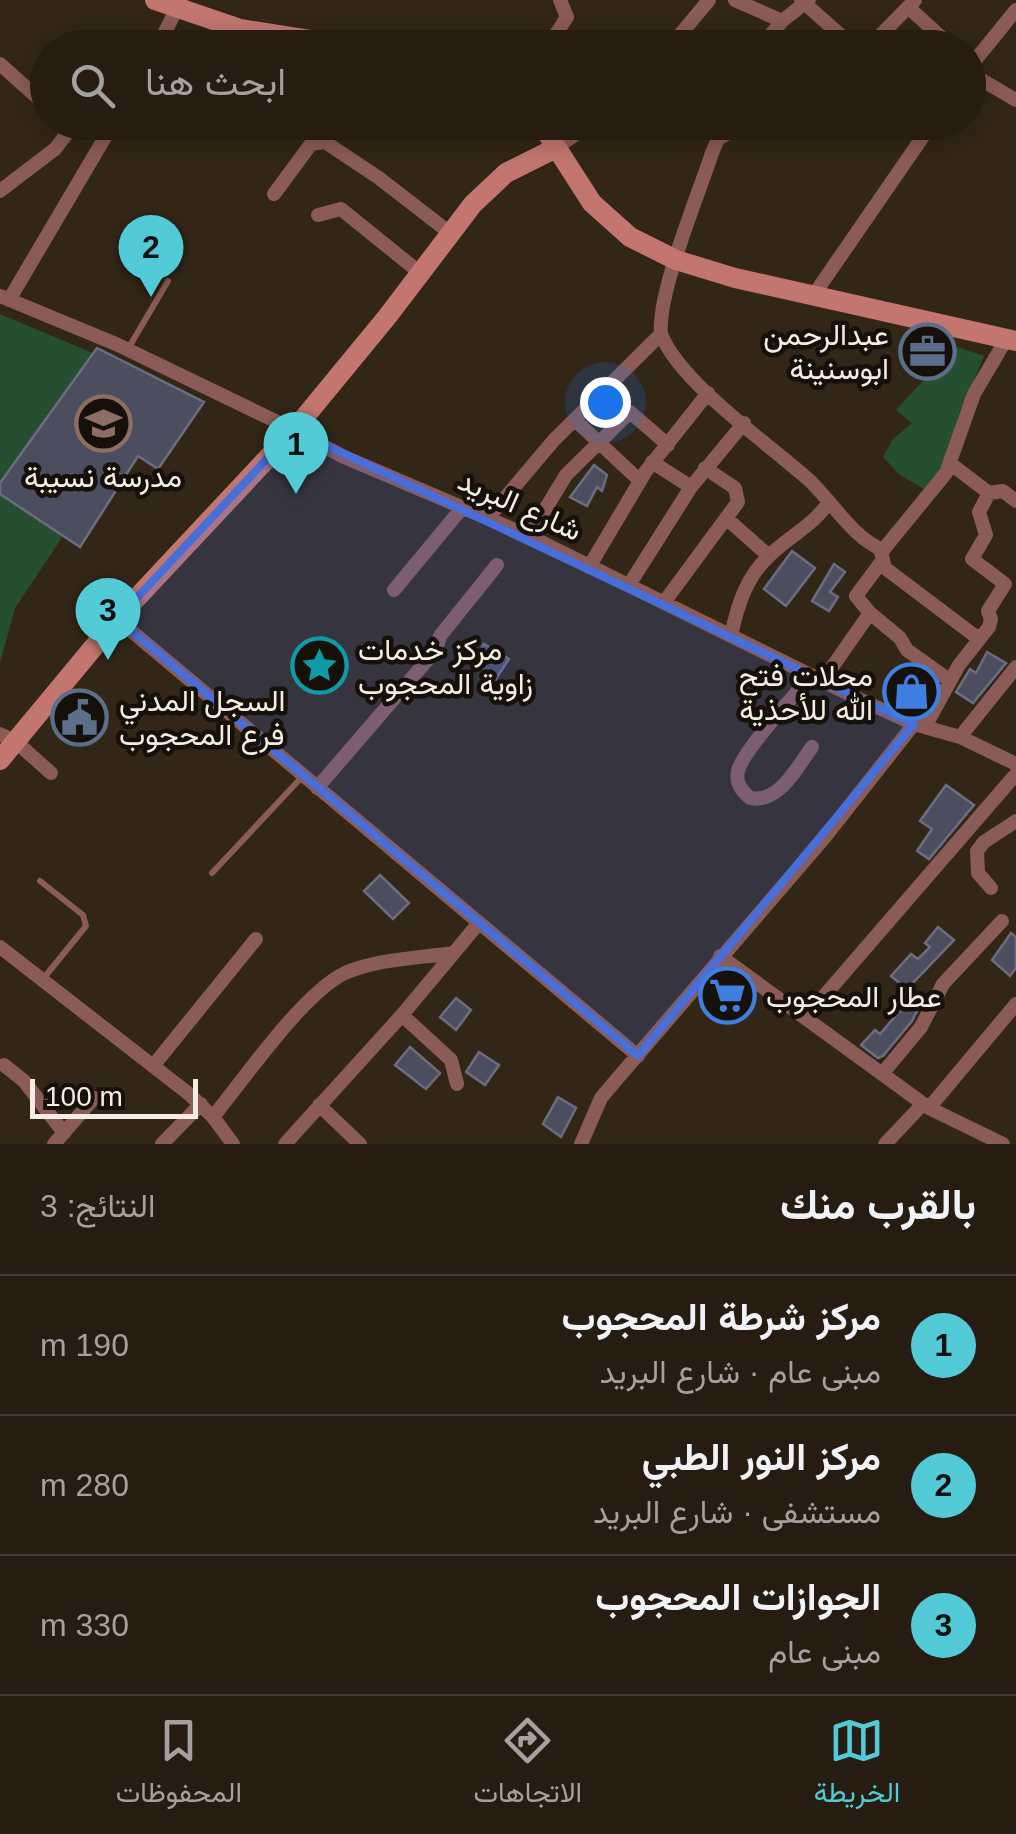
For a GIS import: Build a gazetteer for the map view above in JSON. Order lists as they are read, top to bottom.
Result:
{
  "streets": {
    "street": ["شارع البريد"]
  },
  "places": {
    "office": ["عبدالرحمن ابوسنينة"],
    "school or university": ["مدرسة نسيبة"],
    "place": ["مركز خدمات زاوية المحجوب"],
    "shop": ["محلات فتح الله للأحذية"],
    "public building": ["السجل المدني فرع المحجوب"],
    "supermarket": ["عطار المحجوب"]
  },
  "scale_bar": "100 m",
  "page": {
    "search": "ابحث هنا",
    "pins": ["2", "1", "3"],
    "scale": "100 m",
    "heading": ["بالقرب منك", "النتائج: 3"],
    "list": [
      {
        "mark": "1",
        "name": "مركز شرطة المحجوب",
        "note": "مبنى عام · شارع البريد",
        "value": "190 m"
      },
      {
        "mark": "2",
        "name": "مركز النور الطبي",
        "note": "مستشفى · شارع البريد",
        "value": "280 m"
      },
      {
        "mark": "3",
        "name": "الجوازات المحجوب",
        "note": "مبنى عام",
        "value": "330 m"
      }
    ],
    "nav": ["الخريطة", "الاتجاهات", "المحفوظات"]
  }
}
